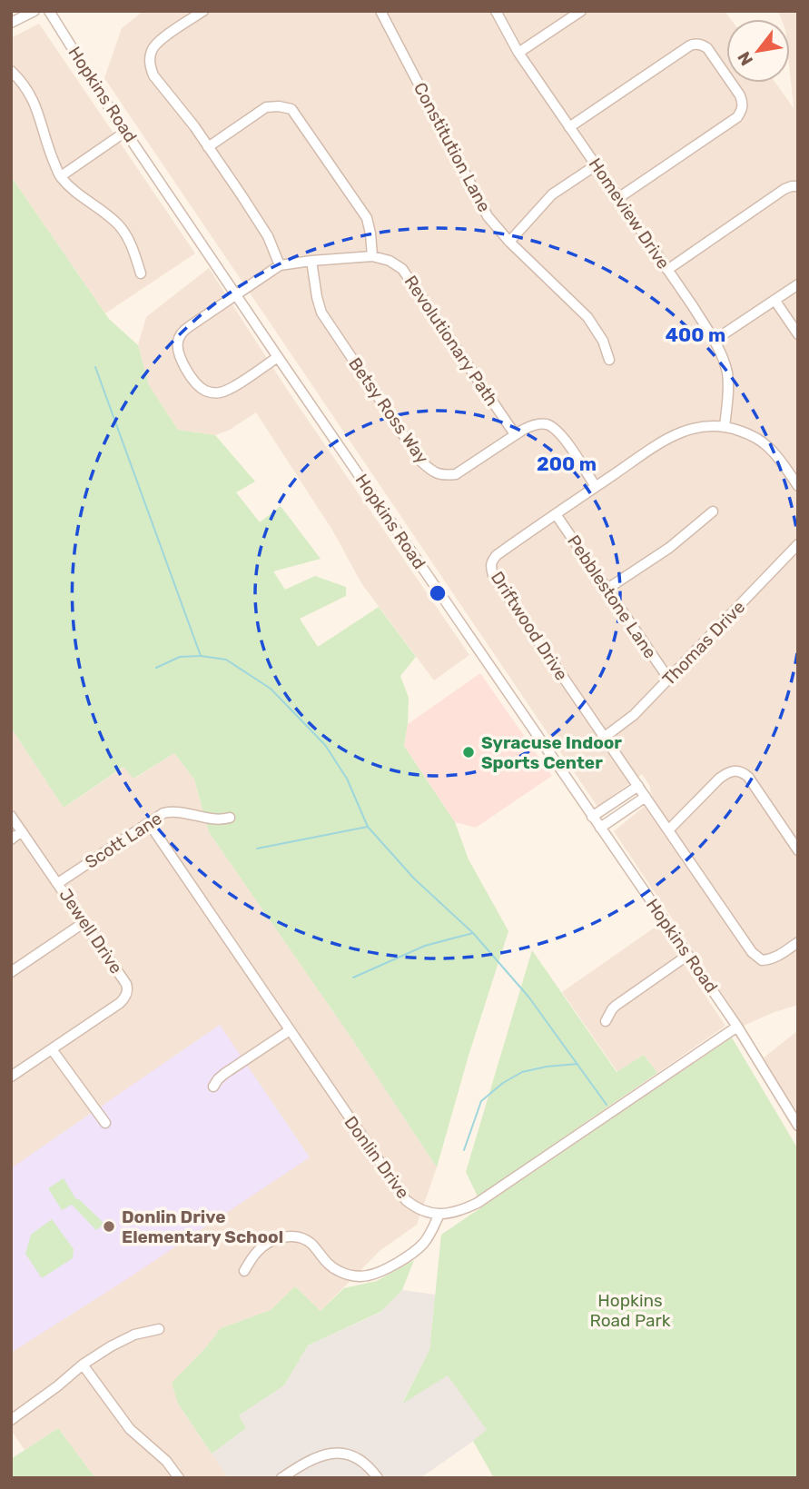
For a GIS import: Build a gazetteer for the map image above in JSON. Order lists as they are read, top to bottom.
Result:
{
  "streets": {
    "street": [
      "Hopkins Road",
      "Constitution Lane",
      "Homeview Drive",
      "Revolutionary Path",
      "Betsy Ross Way",
      "Pebblestone Lane",
      "Driftwood Drive",
      "Thomas Drive",
      "Scott Lane",
      "Jewell Drive",
      "Donlin Drive"
    ]
  },
  "crossings": [
    ["Hopkins Road", "Revolutionary Path"],
    ["Homeview Drive", "Driftwood Drive"],
    ["Revolutionary Path", "Betsy Ross Way"],
    ["Betsy Ross Way", "Driftwood Drive"],
    ["Pebblestone Lane", "Driftwood Drive"],
    ["Pebblestone Lane", "Thomas Drive"],
    ["Driftwood Drive", "Thomas Drive"],
    ["Scott Lane", "Jewell Drive"],
    ["Scott Lane", "Donlin Drive"]
  ],
  "parks": ["Hopkins Road Park"],
  "places": ["Syracuse Indoor Sports Center", "Donlin Drive Elementary School"],
  "north": "bottom left",
  "rings": ["400 m", "200 m"]
}
